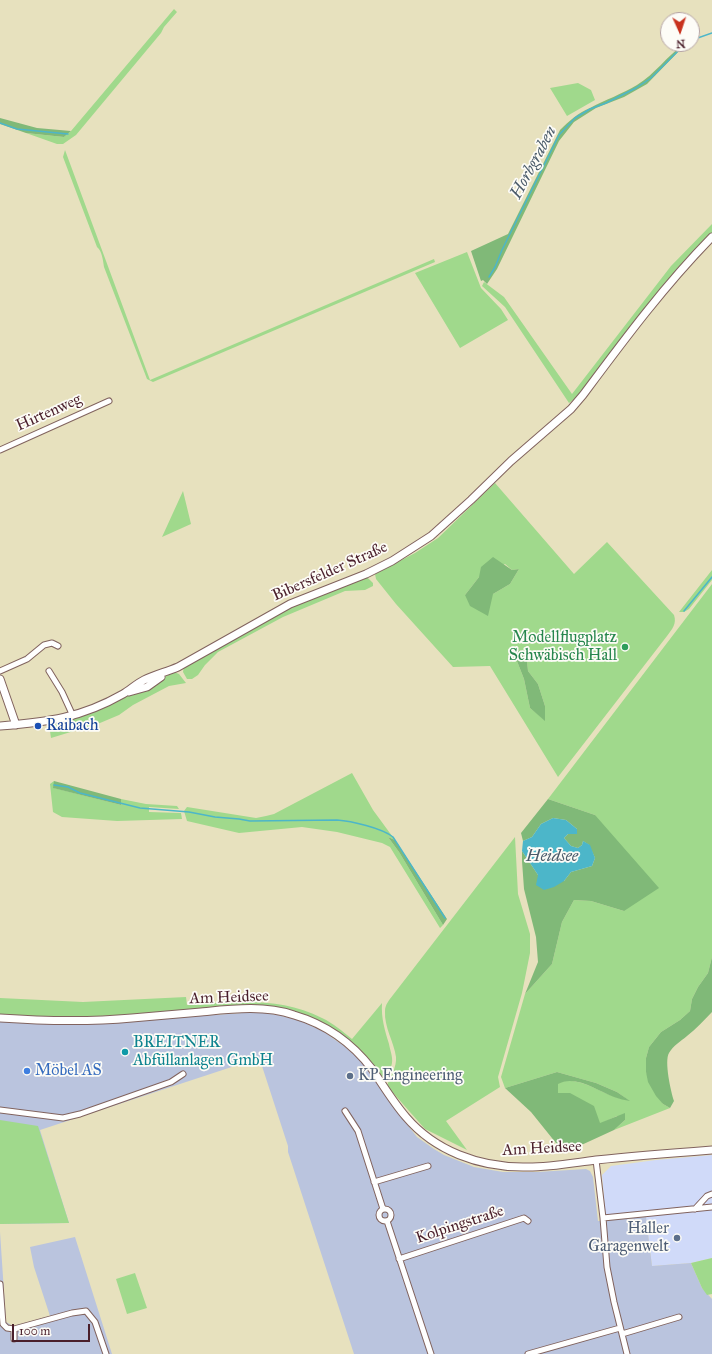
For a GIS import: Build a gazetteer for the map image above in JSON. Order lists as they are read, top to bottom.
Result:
{
  "streets": {
    "street": [
      "Hirtenweg",
      "Bibersfelder Straße",
      "Am Heidsee",
      "Kolpingstraße"
    ]
  },
  "water": ["Horbgraben", "Heidsee"],
  "places": [
    "Modellflugplatz Schwäbisch Hall",
    "Raibach",
    "BREITNER Abfüllanlagen GmbH",
    "Möbel AS",
    "KP Engineering",
    "Haller Garagenwelt"
  ],
  "scale_bar": "100 m",
  "north": "bottom"
}
